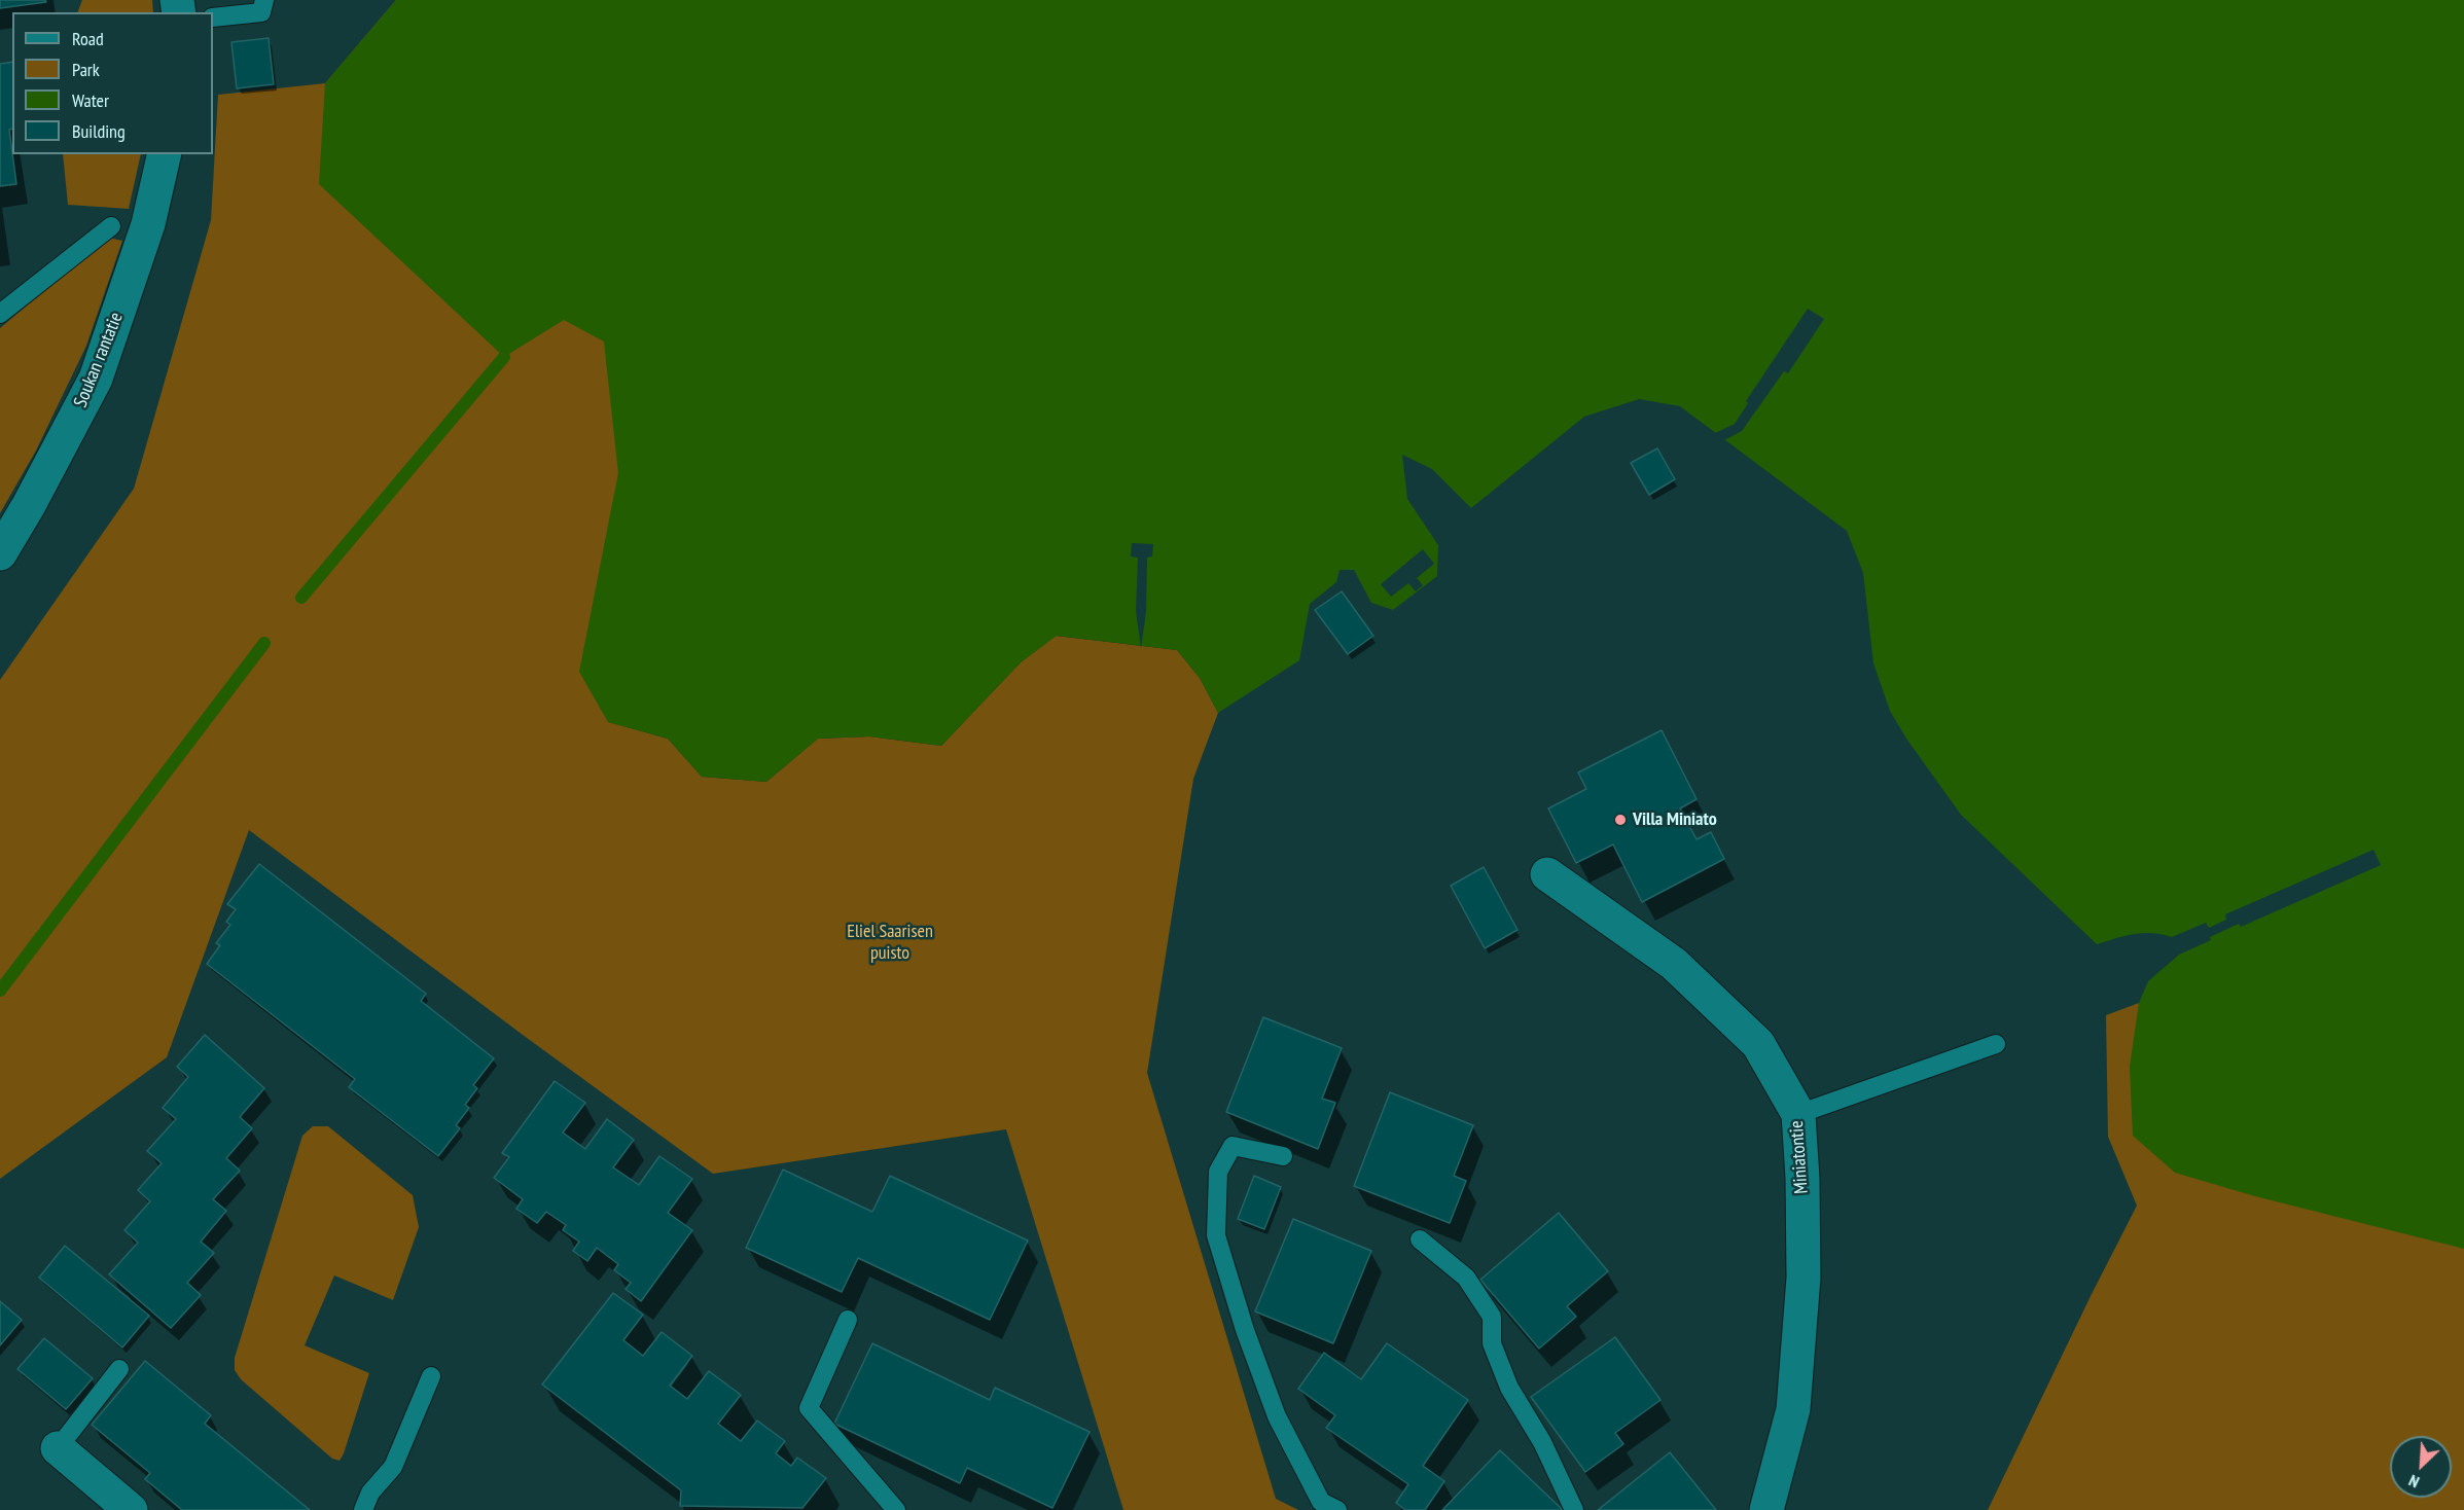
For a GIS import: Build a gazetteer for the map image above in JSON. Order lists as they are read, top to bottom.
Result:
{
  "streets": {
    "street": ["Soukan rantatie", "Miniatontie"]
  },
  "parks": ["Eliel Saarisen puisto"],
  "places": ["Villa Miniato"],
  "legend": [
    "Road",
    "Park",
    "Water",
    "Building"
  ],
  "north": "bottom left"
}
